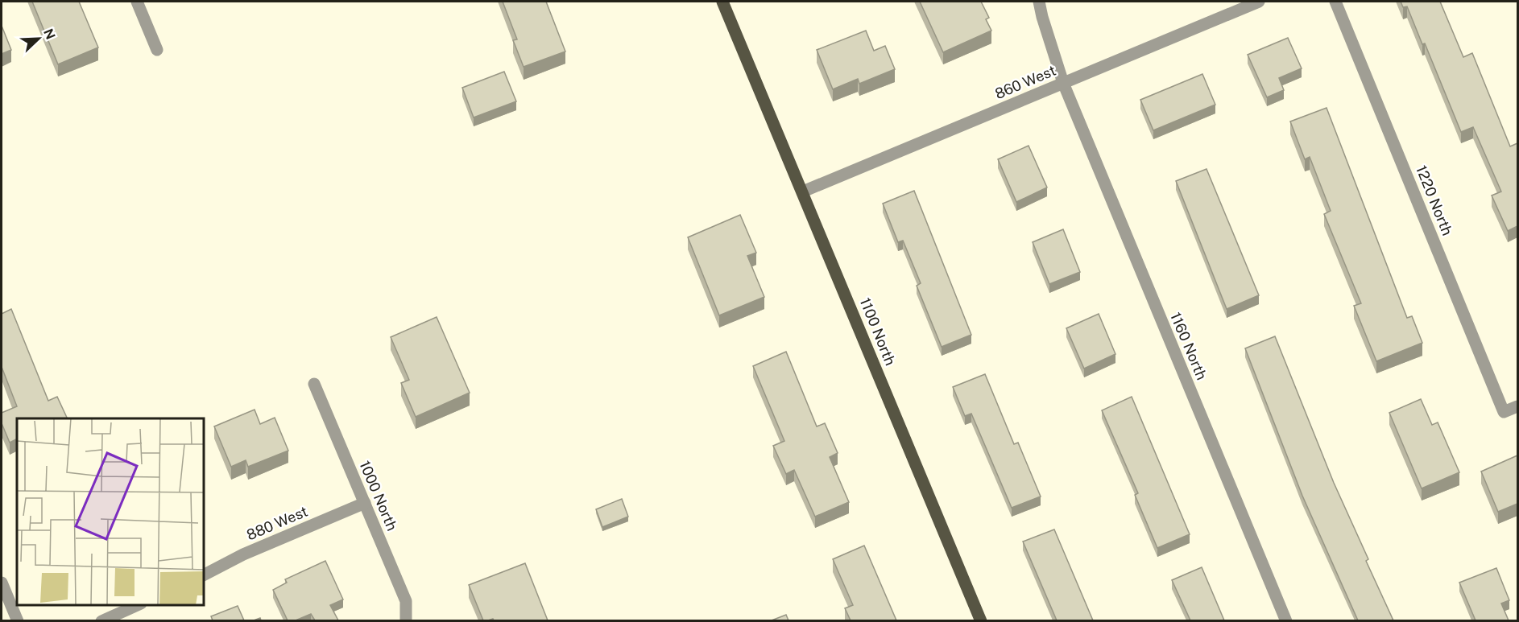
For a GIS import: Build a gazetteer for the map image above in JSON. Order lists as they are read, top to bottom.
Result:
{
  "streets": {
    "main road": ["1100 North"],
    "street": [
      "860 West",
      "1220 North",
      "1160 North",
      "1000 North",
      "880 West"
    ]
  },
  "crossings": [
    ["860 West", "1100 North"],
    ["860 West", "1160 North"],
    ["1000 North", "880 West"]
  ],
  "north": "top right"
}
